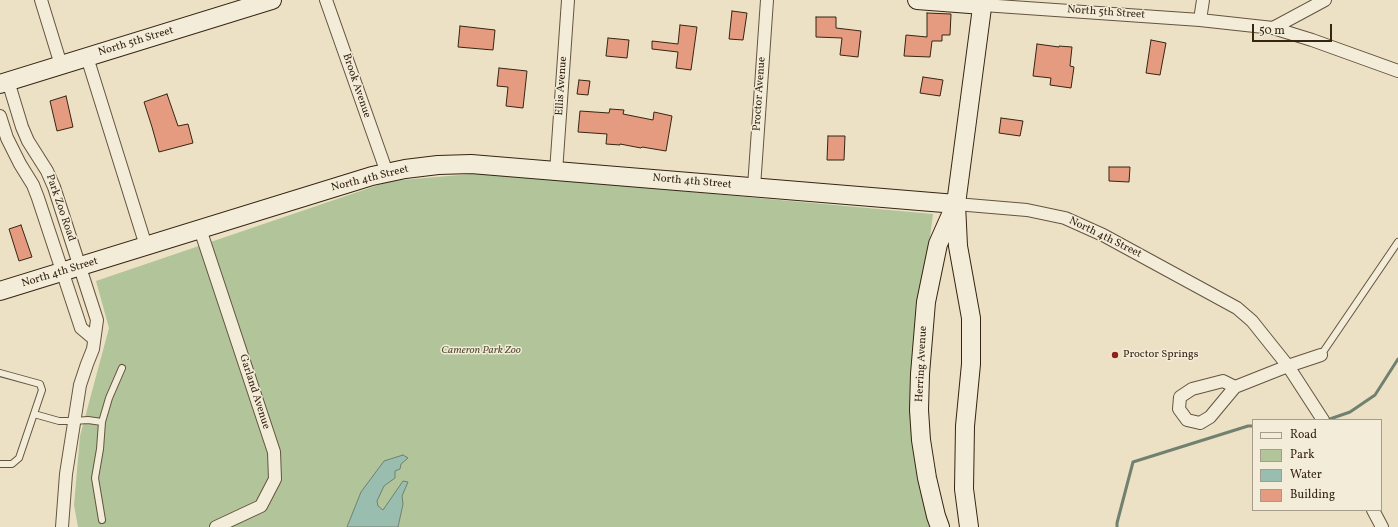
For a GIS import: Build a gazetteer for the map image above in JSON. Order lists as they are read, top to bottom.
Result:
{
  "streets": {
    "main road": ["North 5th Street", "North 4th Street", "Herring Avenue"],
    "street": [
      "Brook Avenue",
      "Ellis Avenue",
      "Proctor Avenue",
      "Park Zoo Road",
      "Garland Avenue"
    ]
  },
  "crossings": [
    ["North 5th Street", "Park Zoo Road"],
    ["North 5th Street", "Herring Avenue"],
    ["Brook Avenue", "North 4th Street"],
    ["Ellis Avenue", "North 4th Street"],
    ["Proctor Avenue", "North 4th Street"],
    ["North 4th Street", "Park Zoo Road"],
    ["North 4th Street", "Herring Avenue"],
    ["North 4th Street", "Garland Avenue"]
  ],
  "parks": ["Cameron Park Zoo"],
  "places": ["Proctor Springs"],
  "legend": [
    "Road",
    "Park",
    "Water",
    "Building"
  ],
  "scale_bar": "50 m"
}
